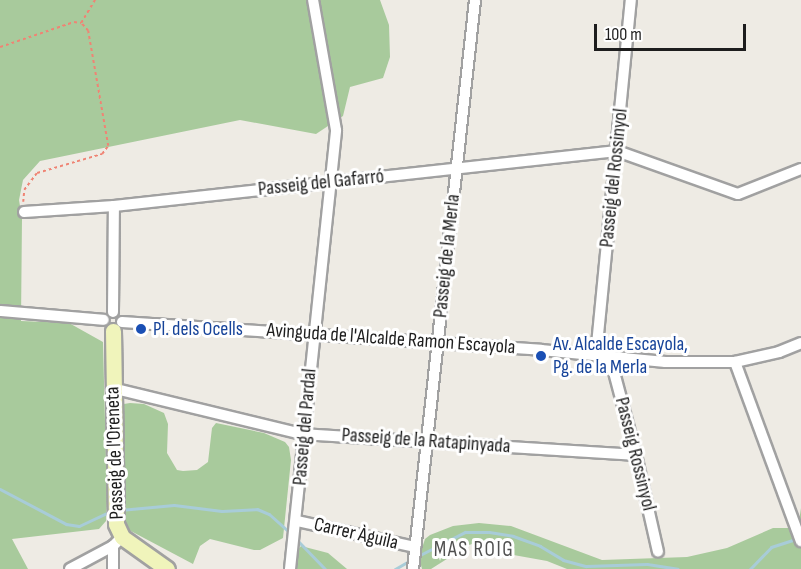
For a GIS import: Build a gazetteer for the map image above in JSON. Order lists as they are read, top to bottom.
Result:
{
  "streets": {
    "street": [
      "Passeig del Rossinyol",
      "Passeig del Gafarró",
      "Passeig de la Merla",
      "Avinguda de l'Alcalde Ramon Escayola",
      "Passeig del Pardal",
      "Passeig de la Ratapinyada",
      "Passeig de l'Oreneta",
      "Passeig Rossinyol",
      "Carrer Àguila"
    ]
  },
  "crossings": [
    ["Passeig del Rossinyol", "Passeig del Gafarró"],
    ["Passeig del Rossinyol", "Avinguda de l'Alcalde Ramon Escayola"],
    ["Passeig del Gafarró", "Passeig de la Merla"],
    ["Passeig del Gafarró", "Passeig del Pardal"],
    ["Passeig de la Merla", "Avinguda de l'Alcalde Ramon Escayola"],
    ["Passeig de la Merla", "Passeig de la Ratapinyada"],
    ["Passeig de la Merla", "Carrer Àguila"],
    ["Avinguda de l'Alcalde Ramon Escayola", "Passeig del Pardal"],
    ["Avinguda de l'Alcalde Ramon Escayola", "Passeig de l'Oreneta"],
    ["Avinguda de l'Alcalde Ramon Escayola", "Passeig Rossinyol"],
    ["Passeig del Pardal", "Passeig de la Ratapinyada"],
    ["Passeig del Pardal", "Carrer Àguila"],
    ["Passeig de la Ratapinyada", "Passeig de l'Oreneta"],
    ["Passeig de la Ratapinyada", "Passeig Rossinyol"]
  ],
  "districts": ["MAS ROIG"],
  "places": ["Pl. dels Ocells", "Av. Alcalde Escayola, Pg. de la Merla"],
  "scale_bar": "100 m"
}
